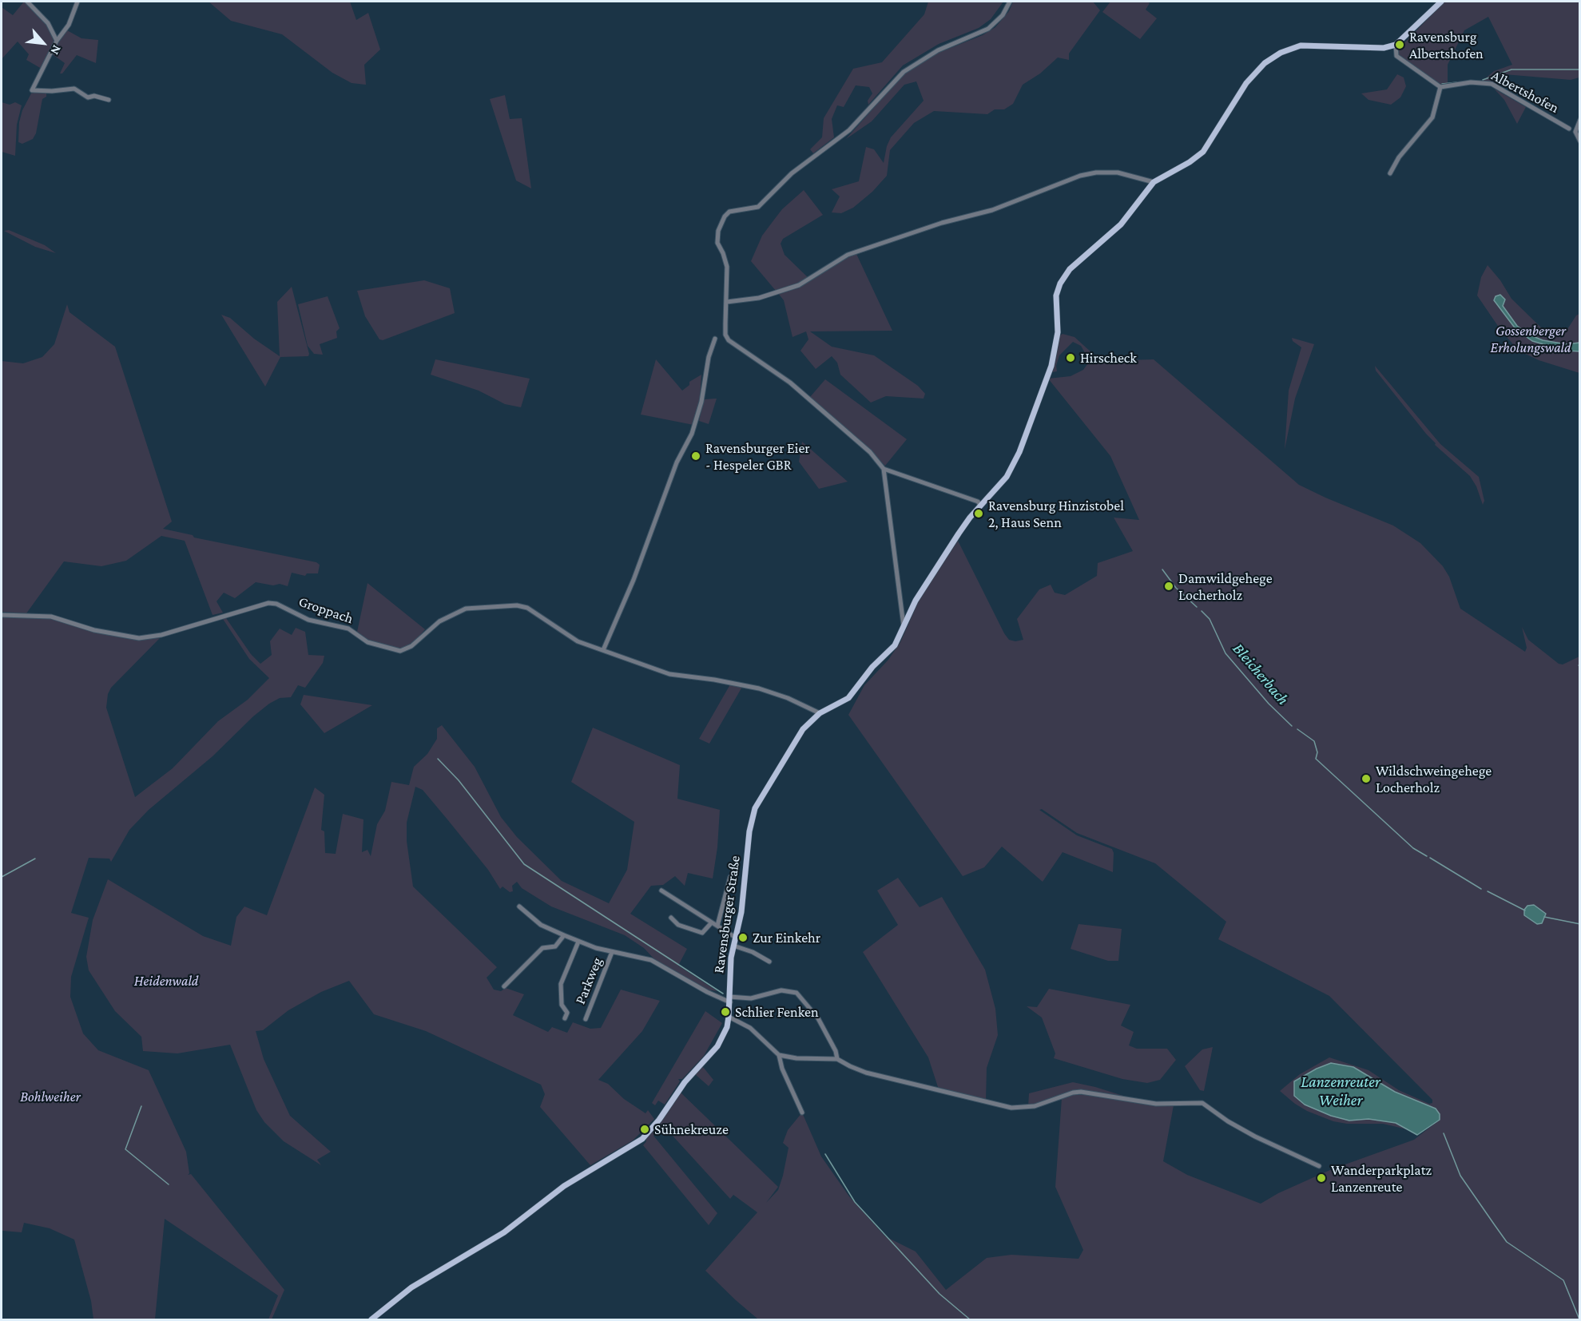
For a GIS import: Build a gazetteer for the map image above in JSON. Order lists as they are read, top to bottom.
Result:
{
  "streets": {
    "main road": ["Ravensburger Straße"],
    "street": ["Albertshofen", "Groppach", "Parkweg"]
  },
  "crossings": [
    ["Groppach", "Ravensburger Straße"]
  ],
  "water": ["Bleicherbach", "Lanzenreuter Weiher"],
  "parks": ["Gossenberger Erholungswald", "Heidenwald", "Bohlweiher"],
  "places": [
    "Ravensburg Albertshofen",
    "Hirscheck",
    "Ravensburger Eier - Hespeler GBR",
    "Ravensburg Hinzistobel 2, Haus Senn",
    "Damwildgehege Locherholz",
    "Wildschweingehege Locherholz",
    "Zur Einkehr",
    "Schlier Fenken",
    "Sühnekreuze",
    "Wanderparkplatz Lanzenreute"
  ],
  "north": "bottom right"
}
